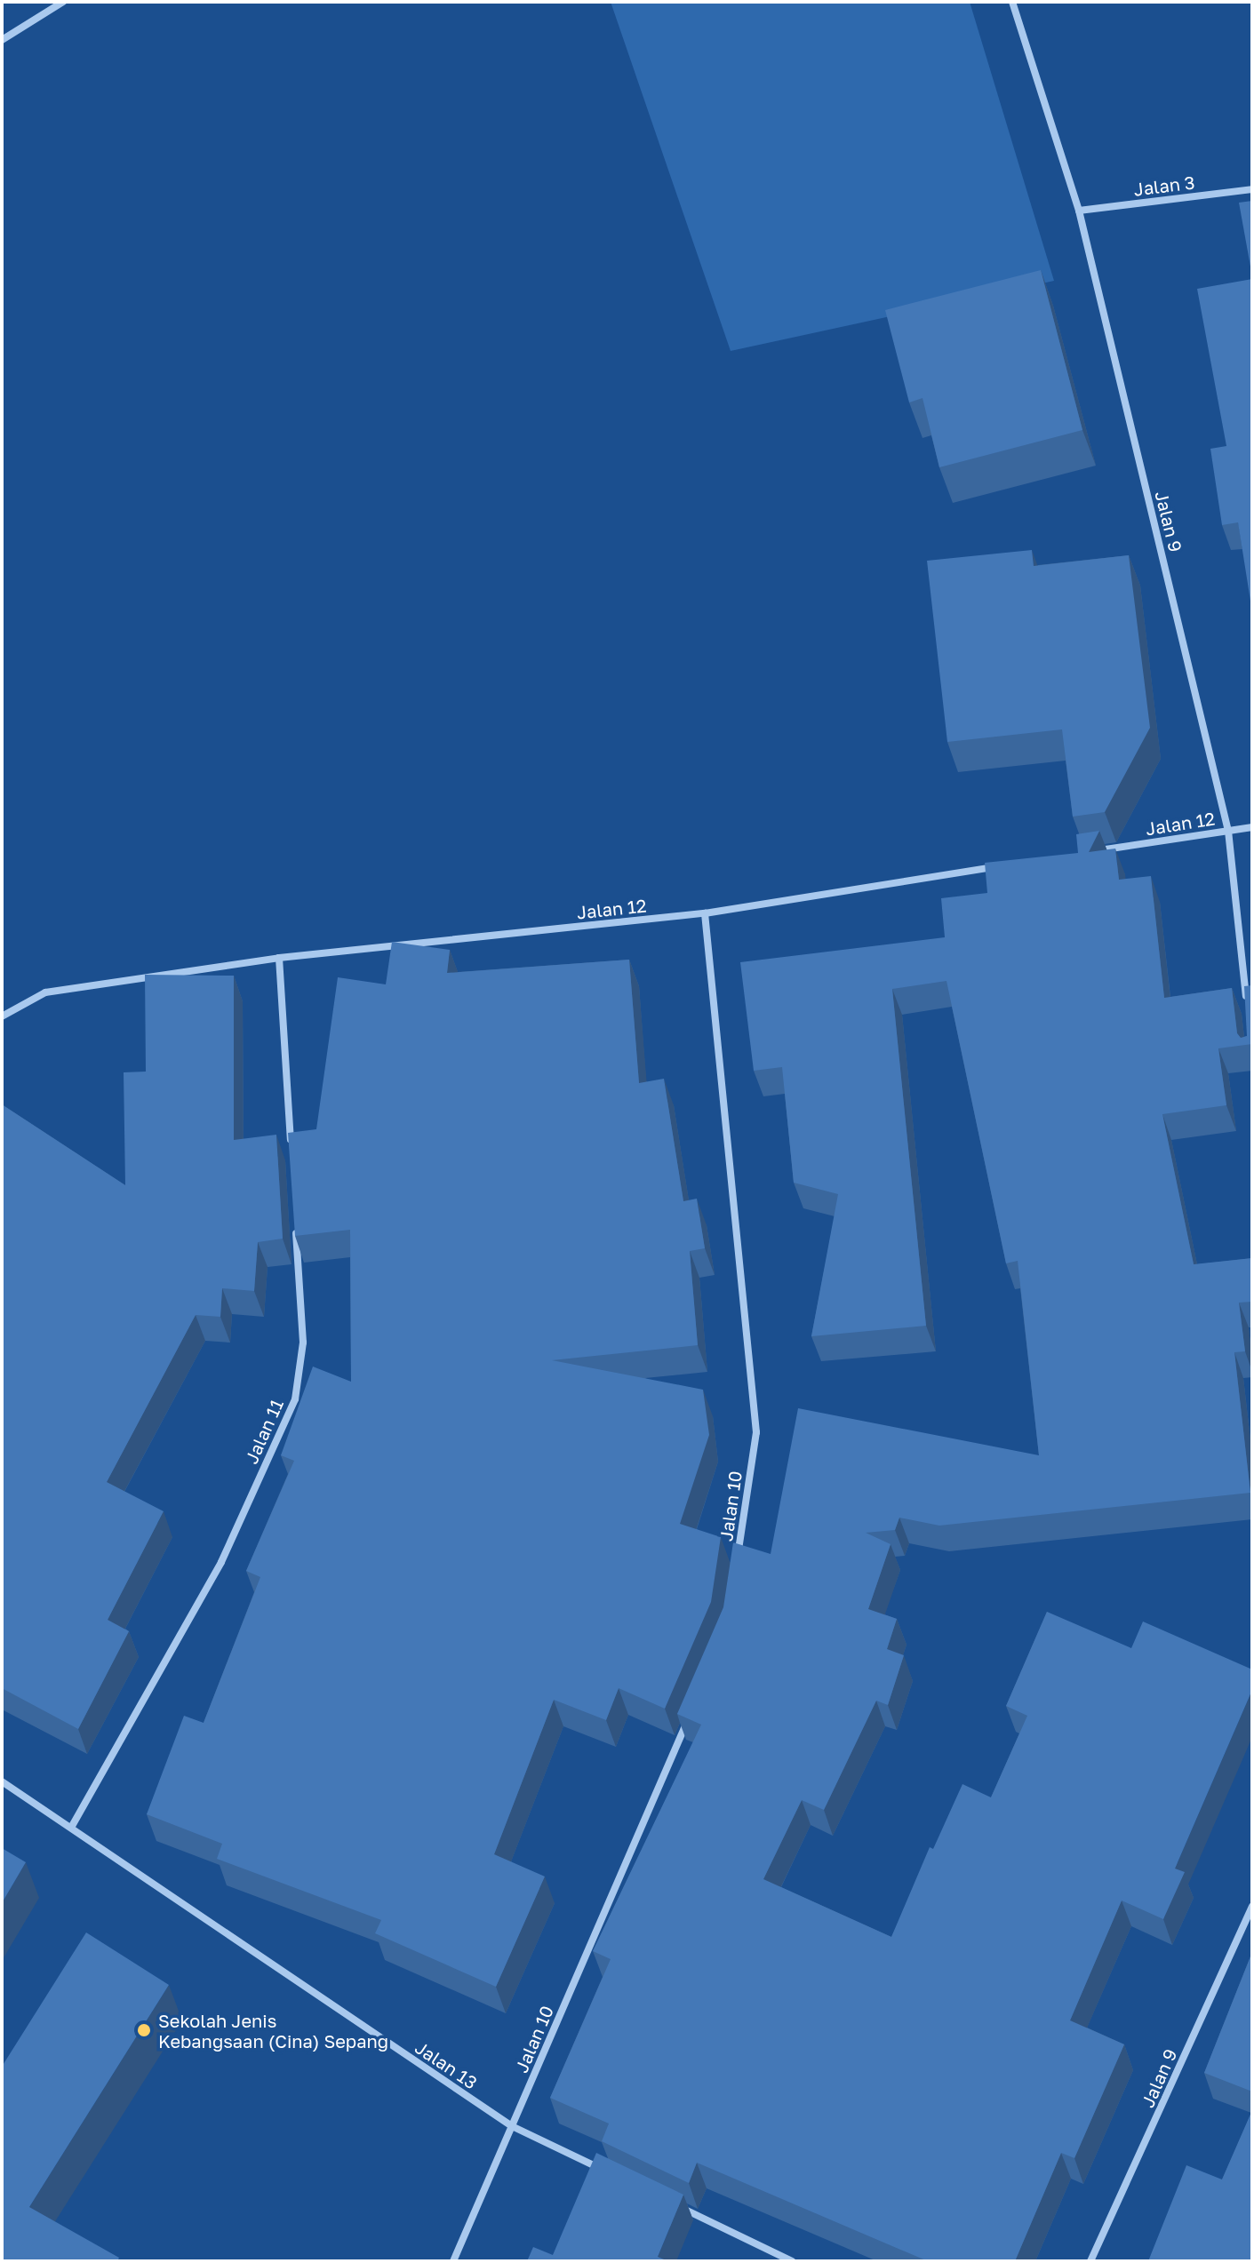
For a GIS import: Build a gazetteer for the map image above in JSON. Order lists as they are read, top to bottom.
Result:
{
  "streets": {
    "street": [
      "Jalan 3",
      "Jalan 9",
      "Jalan 12",
      "Jalan 11",
      "Jalan 10",
      "Jalan 13"
    ]
  },
  "crossings": [
    ["Jalan 3", "Jalan 9"],
    ["Jalan 9", "Jalan 12"],
    ["Jalan 12", "Jalan 10"],
    ["Jalan 11", "Jalan 13"],
    ["Jalan 10", "Jalan 13"]
  ],
  "places": ["Sekolah Jenis Kebangsaan (Cina) Sepang"]
}
